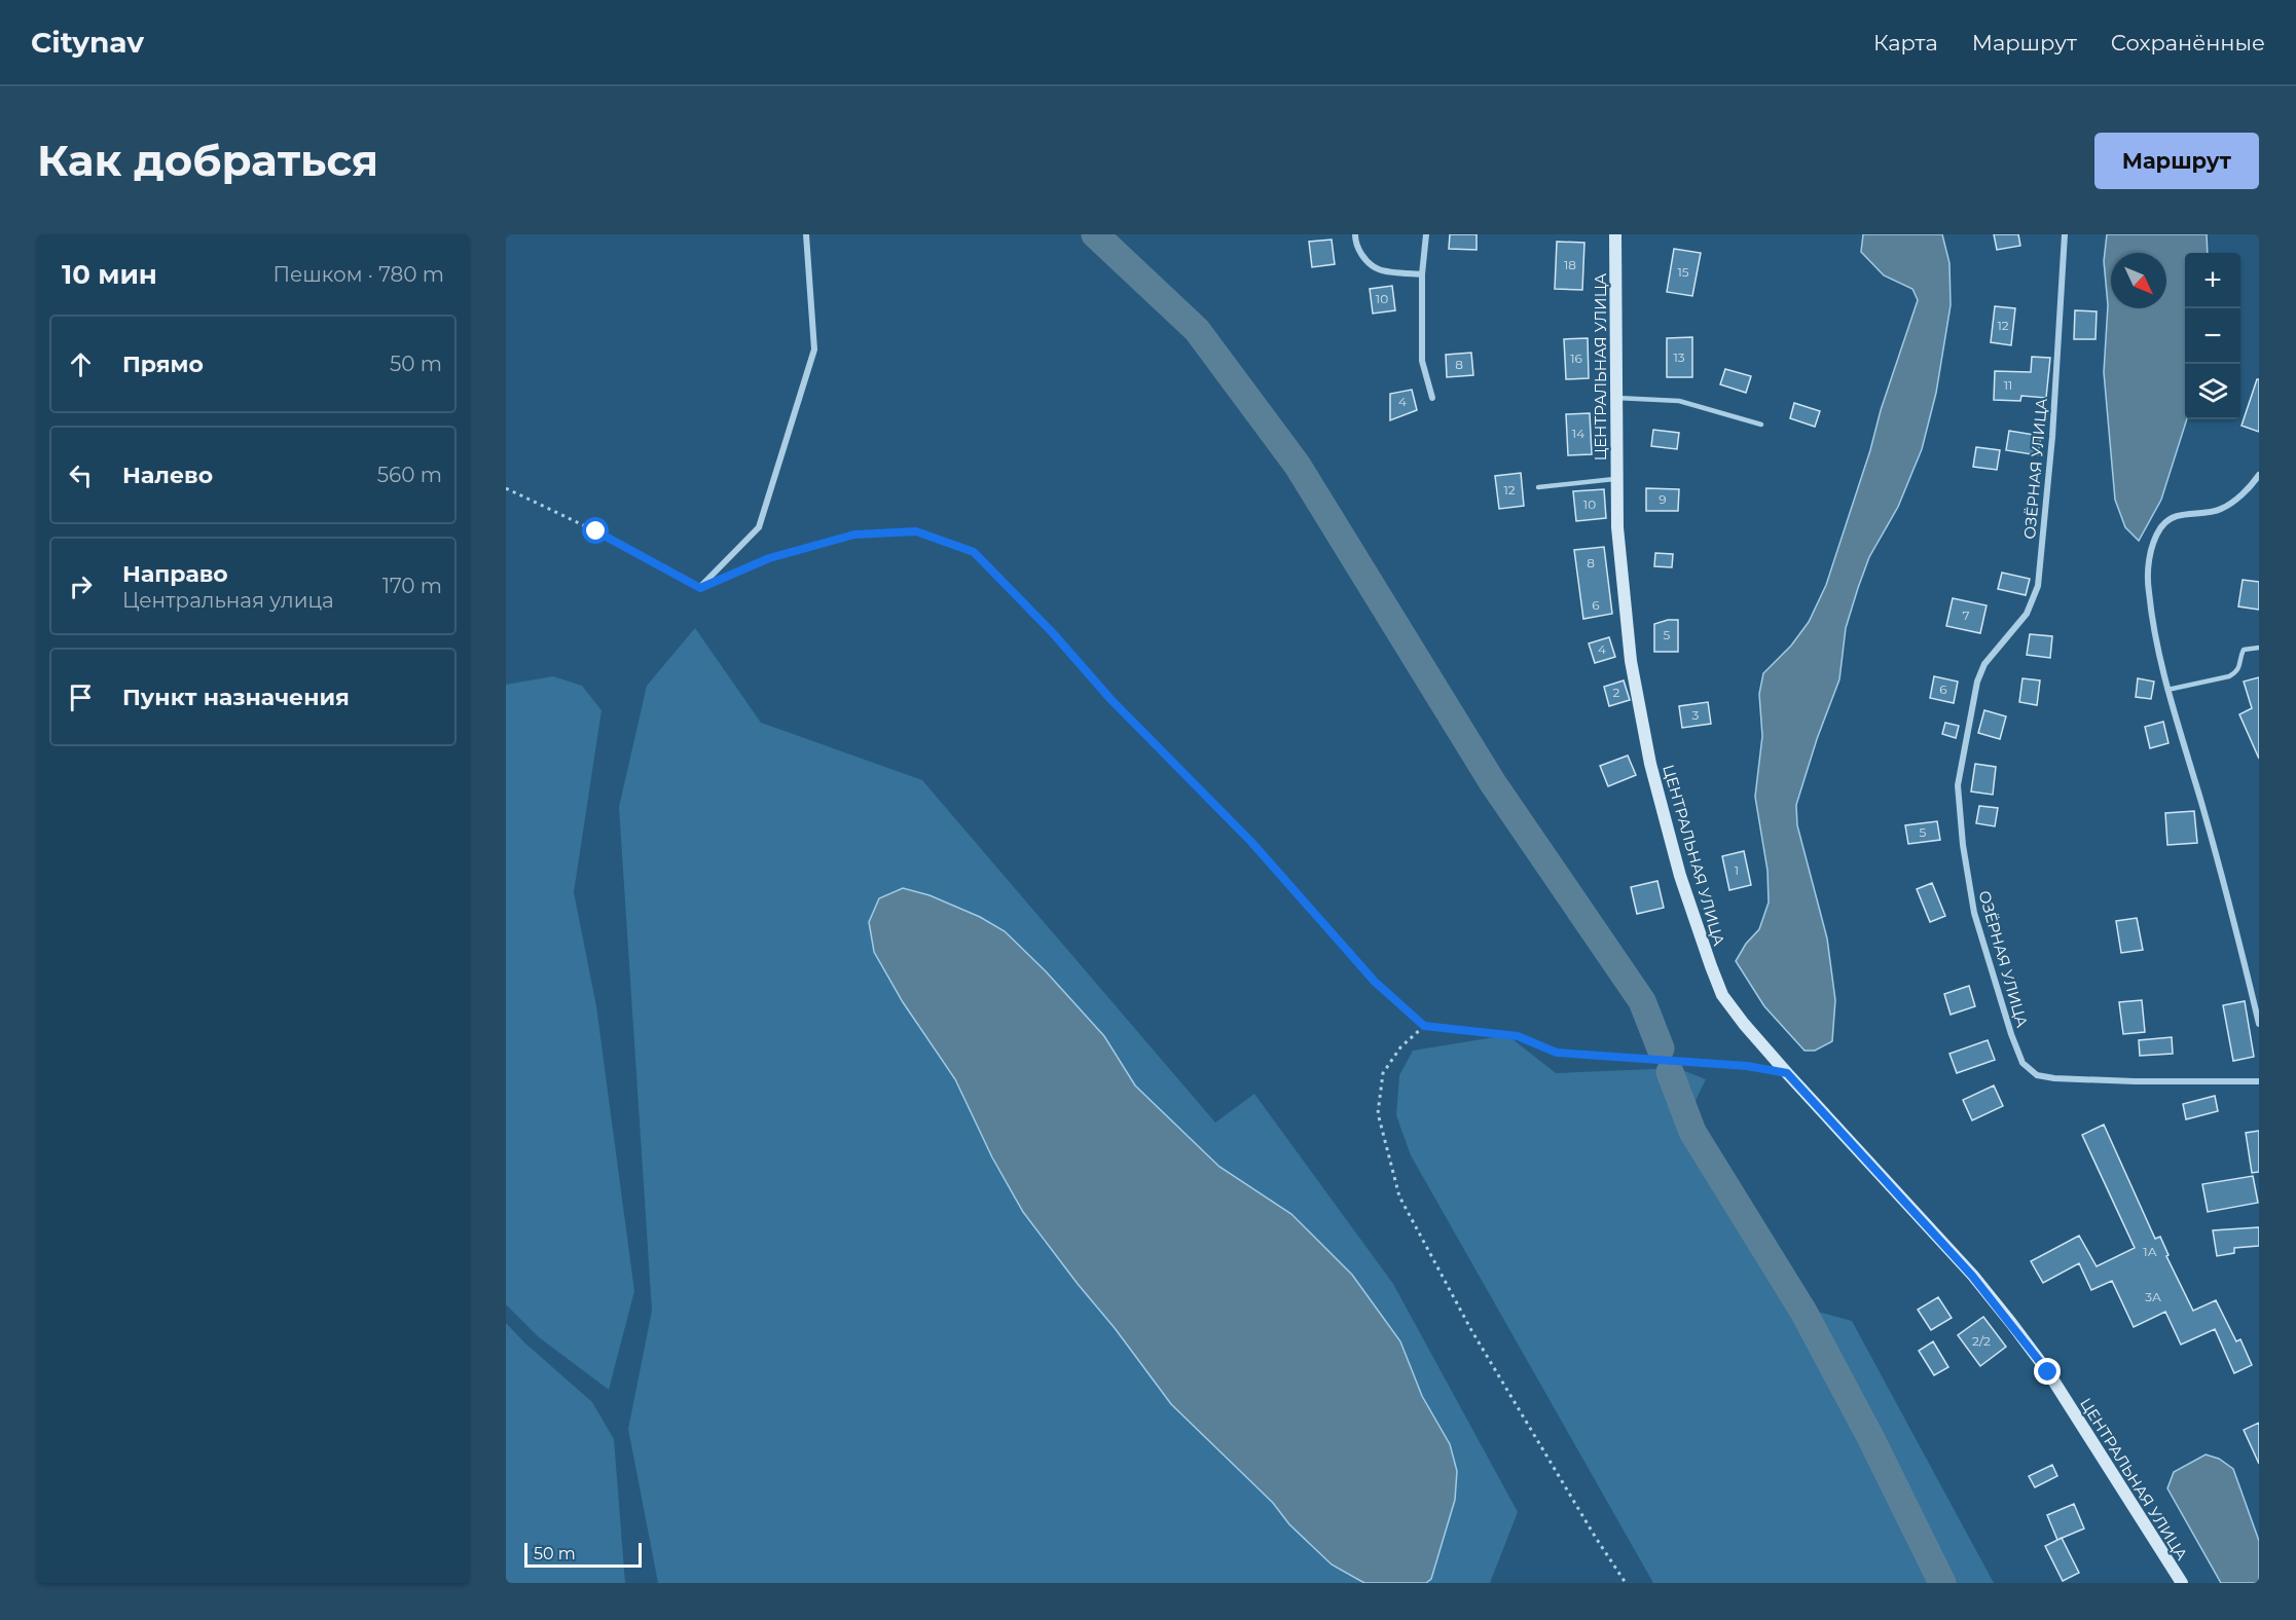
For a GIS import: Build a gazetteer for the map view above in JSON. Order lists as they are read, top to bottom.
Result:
{
  "streets": {
    "street": ["ЦЕНТРАЛЬНАЯ УЛИЦА", "ОЗЁРНАЯ УЛИЦА"]
  },
  "house_numbers": [
    "18",
    "15",
    "10",
    "12",
    "13",
    "16",
    "8",
    "11",
    "4",
    "14",
    "12",
    "9",
    "10",
    "8",
    "6",
    "7",
    "5",
    "4",
    "6",
    "2",
    "3",
    "5",
    "1",
    "1А",
    "3А",
    "2/2"
  ],
  "scale_bar": "50 m",
  "north": "bottom right",
  "page": {
    "header": "Citynav",
    "nav": ["Карта", "Маршрут", "Сохранённые"],
    "buttons": "Маршрут",
    "title": "Как добраться",
    "heading": ["10 мин", "Пешком · 780 m"],
    "map_buttons": ["+", "−"],
    "list": [
      ["Прямо", "50 m"],
      ["Налево", "560 m"],
      ["Направо", "Центральная улица", "170 m"],
      "Пункт назначения"
    ],
    "scale": "50 m"
  }
}
